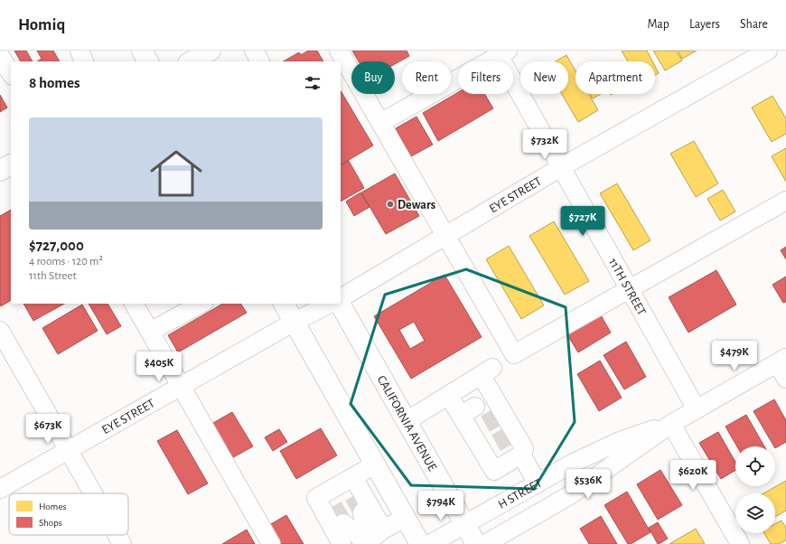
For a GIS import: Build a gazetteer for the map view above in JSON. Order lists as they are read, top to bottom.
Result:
{
  "streets": {
    "main road": ["CALIFORNIA AVENUE"],
    "street": ["EYE STREET", "11TH STREET", "H STREET"]
  },
  "crossings": [
    ["EYE STREET", "11TH STREET"],
    ["11TH STREET", "H STREET"],
    ["CALIFORNIA AVENUE", "H STREET"]
  ],
  "places": ["Dewars"],
  "legend": ["Homes", "Shops"],
  "page": {
    "header": "Homiq",
    "nav": ["Map", "Layers", "Share"],
    "chip": [
      "Buy",
      "Rent",
      "Filters",
      "New",
      "Apartment"
    ],
    "heading": "8 homes",
    "list": [
      {
        "name": "$727,000",
        "note": "4 rooms · 120 m² · 11th Street"
      }
    ],
    "price": [
      "$732K",
      "$727K",
      "$479K",
      "$405K",
      "$673K",
      "$620K",
      "$536K",
      "$794K"
    ]
  }
}
